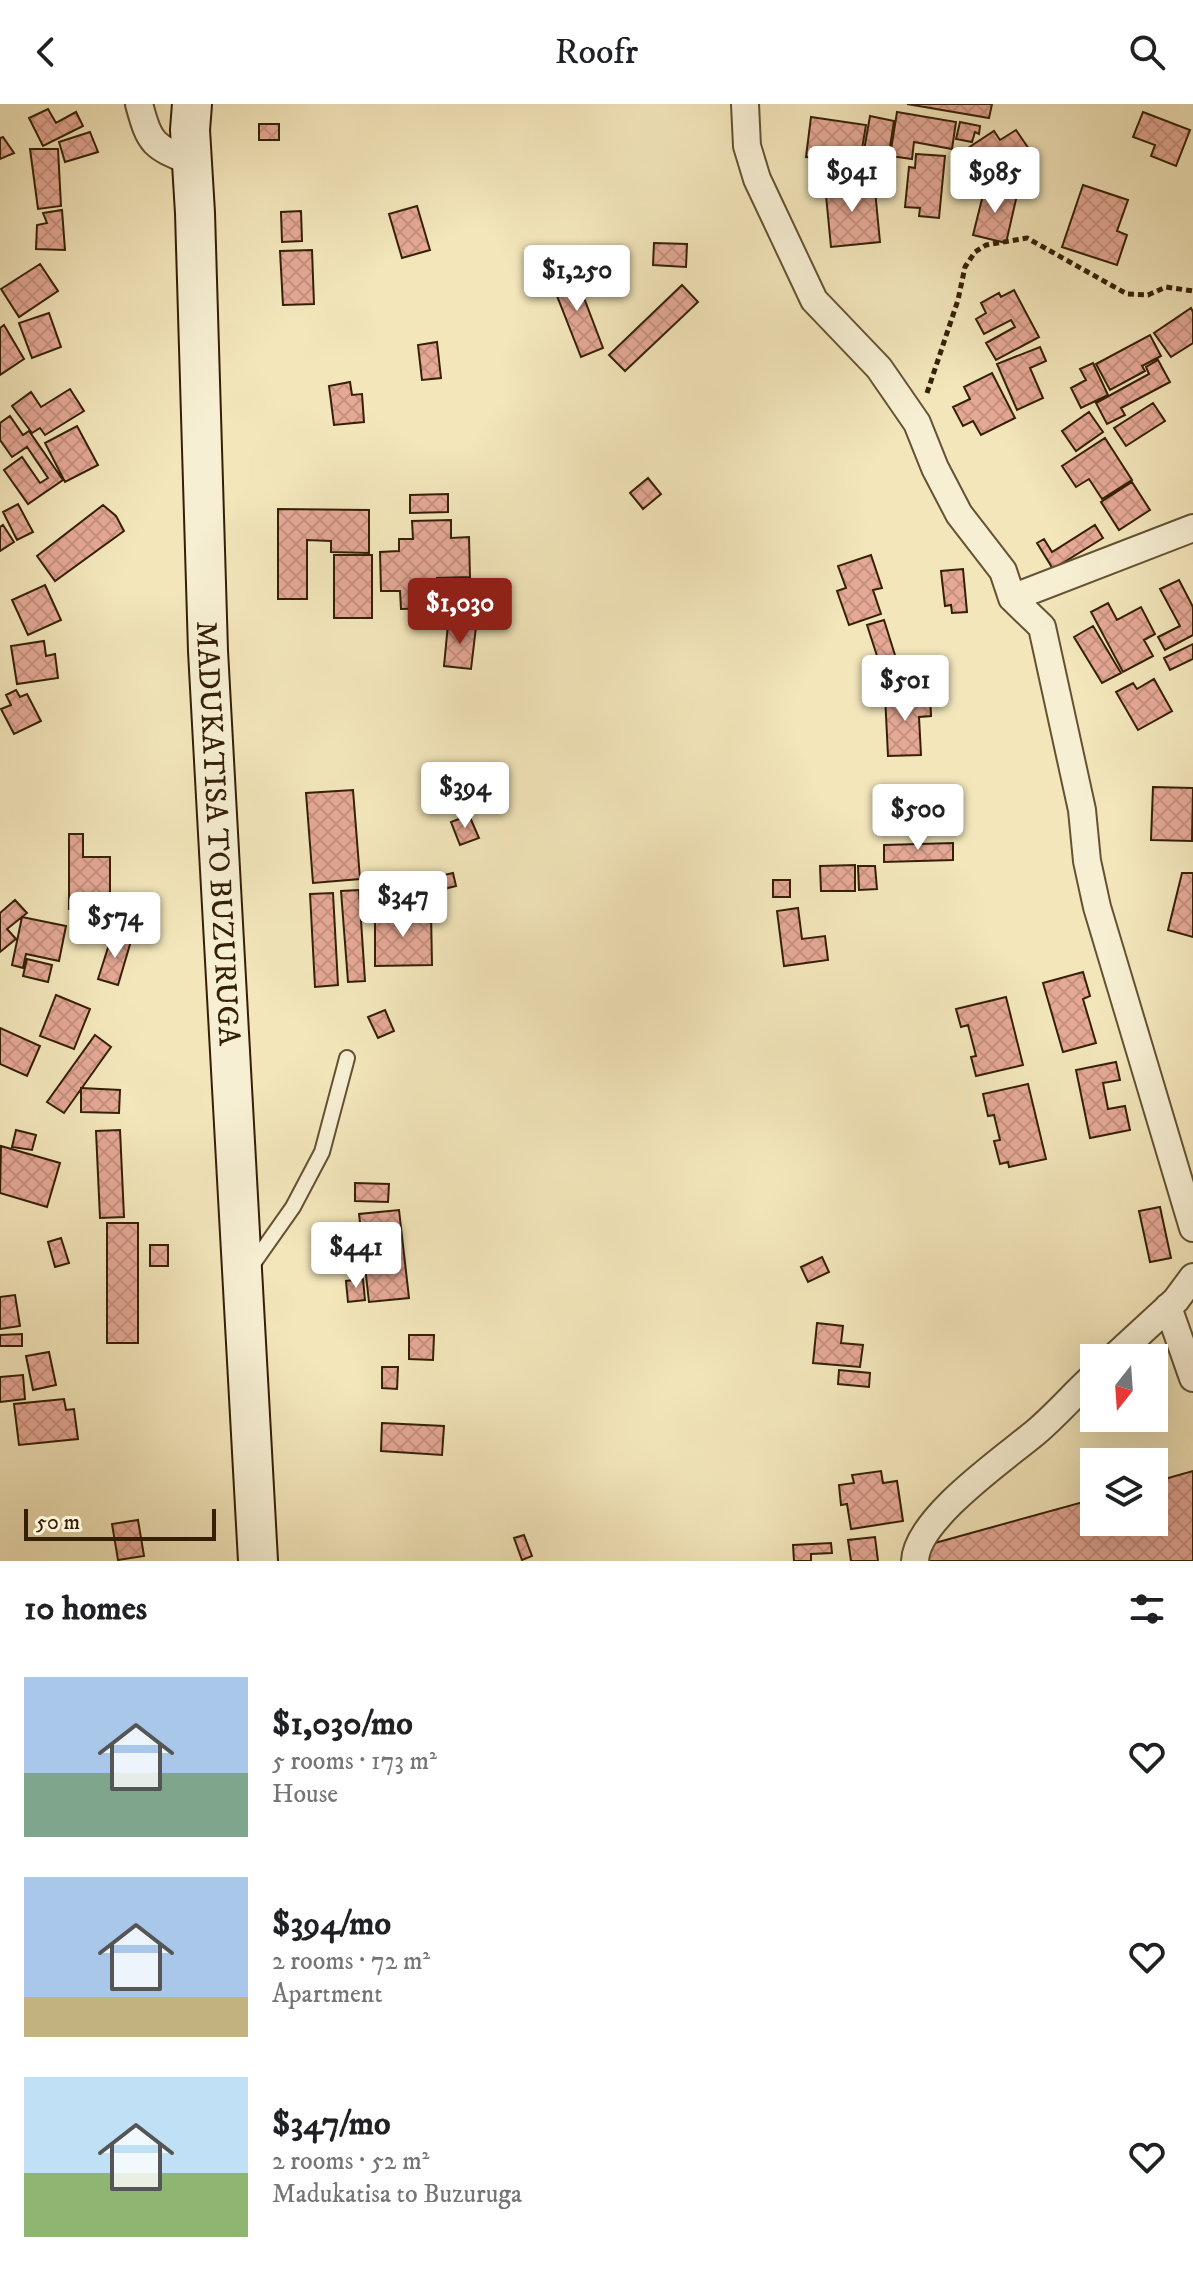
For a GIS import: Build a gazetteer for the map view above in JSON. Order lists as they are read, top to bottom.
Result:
{
  "streets": {
    "main road": ["MADUKATISA TO BUZURUGA"]
  },
  "scale_bar": "50 m",
  "north": "bottom",
  "page": {
    "header": "Roofr",
    "price": [
      "$941",
      "$985",
      "$1,250",
      "$1,030",
      "$501",
      "$394",
      "$500",
      "$347",
      "$574",
      "$441"
    ],
    "scale": "50 m",
    "heading": "10 homes",
    "list": [
      {
        "name": "$1,030/mo",
        "note": "5 rooms · 173 m² · House"
      },
      {
        "name": "$394/mo",
        "note": "2 rooms · 72 m² · Apartment"
      },
      {
        "name": "$347/mo",
        "note": "2 rooms · 52 m² · Madukatisa to Buzuruga"
      }
    ]
  }
}
